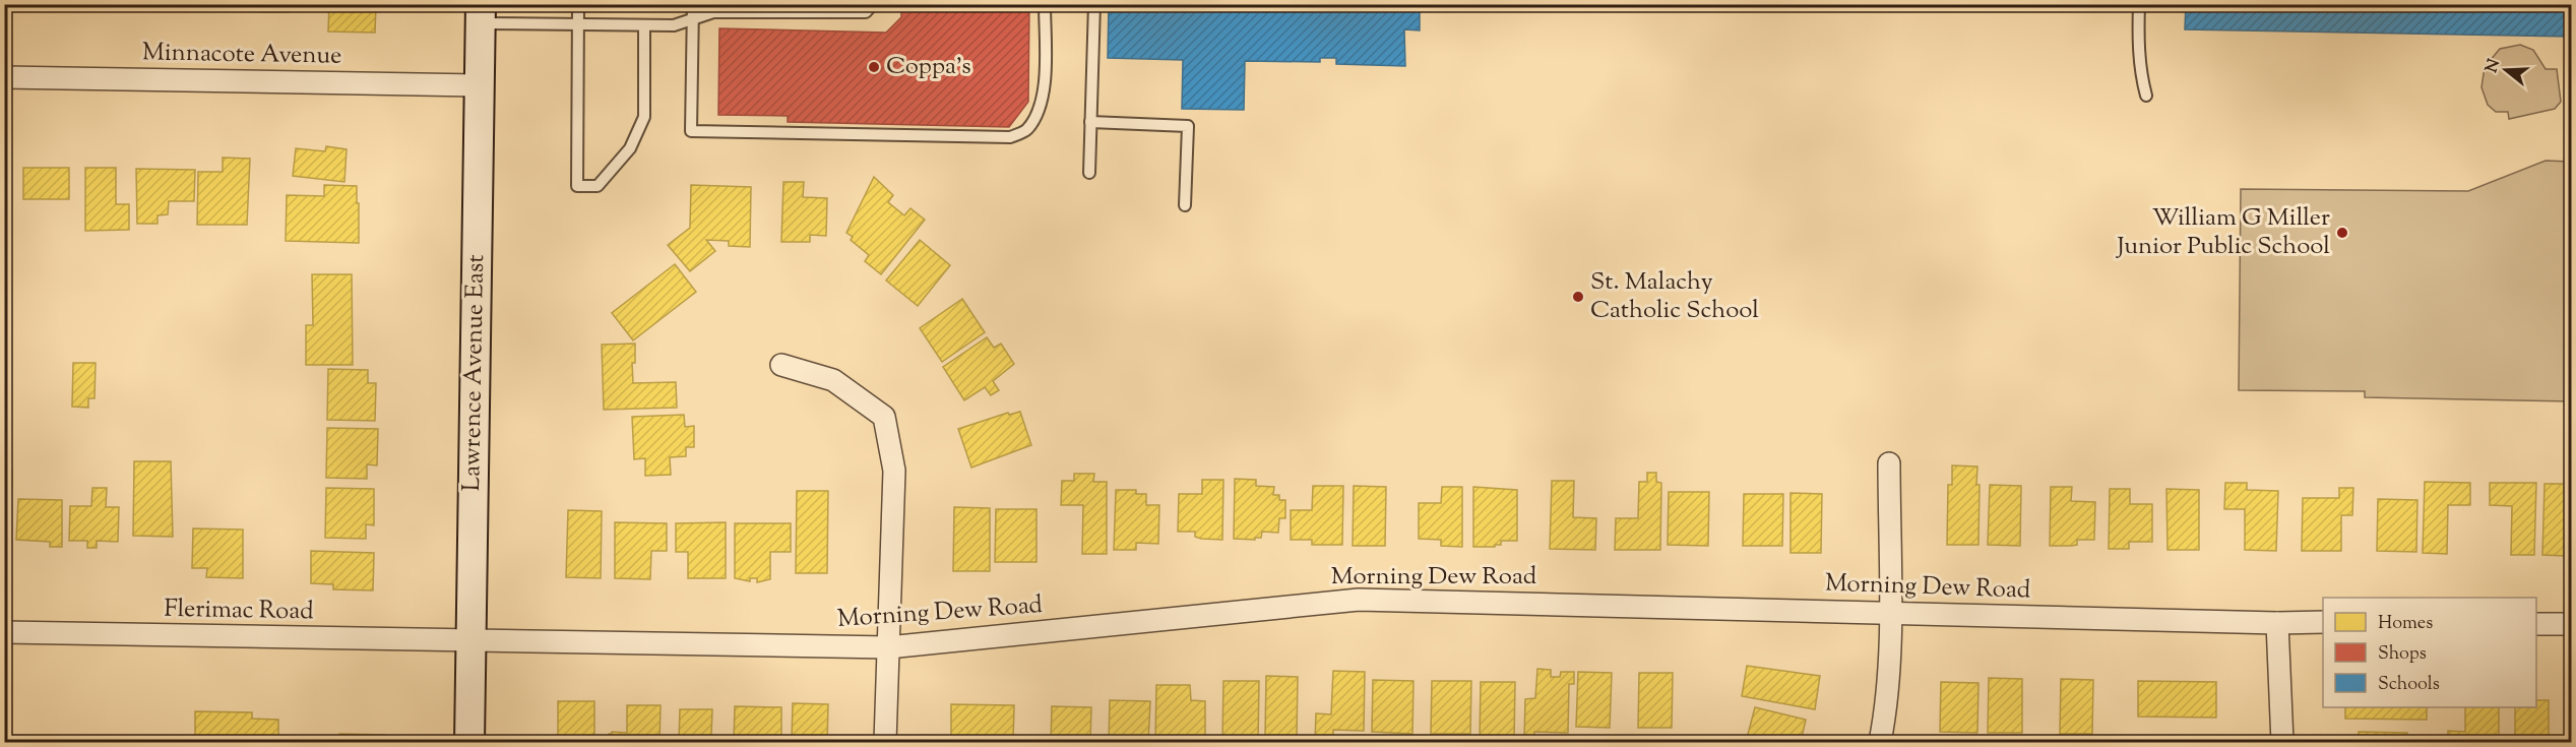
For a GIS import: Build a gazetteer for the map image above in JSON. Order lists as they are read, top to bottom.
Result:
{
  "streets": {
    "main road": ["Lawrence Avenue East"],
    "street": ["Minnacote Avenue", "Morning Dew Road", "Flerimac Road"]
  },
  "crossings": [
    ["Minnacote Avenue", "Lawrence Avenue East"],
    ["Lawrence Avenue East", "Morning Dew Road"],
    ["Lawrence Avenue East", "Flerimac Road"],
    ["Morning Dew Road", "Flerimac Road"]
  ],
  "places": ["Coppa's", "William G Miller Junior Public School", "St. Malachy Catholic School"],
  "legend": ["Homes", "Shops", "Schools"],
  "north": "left"
}
